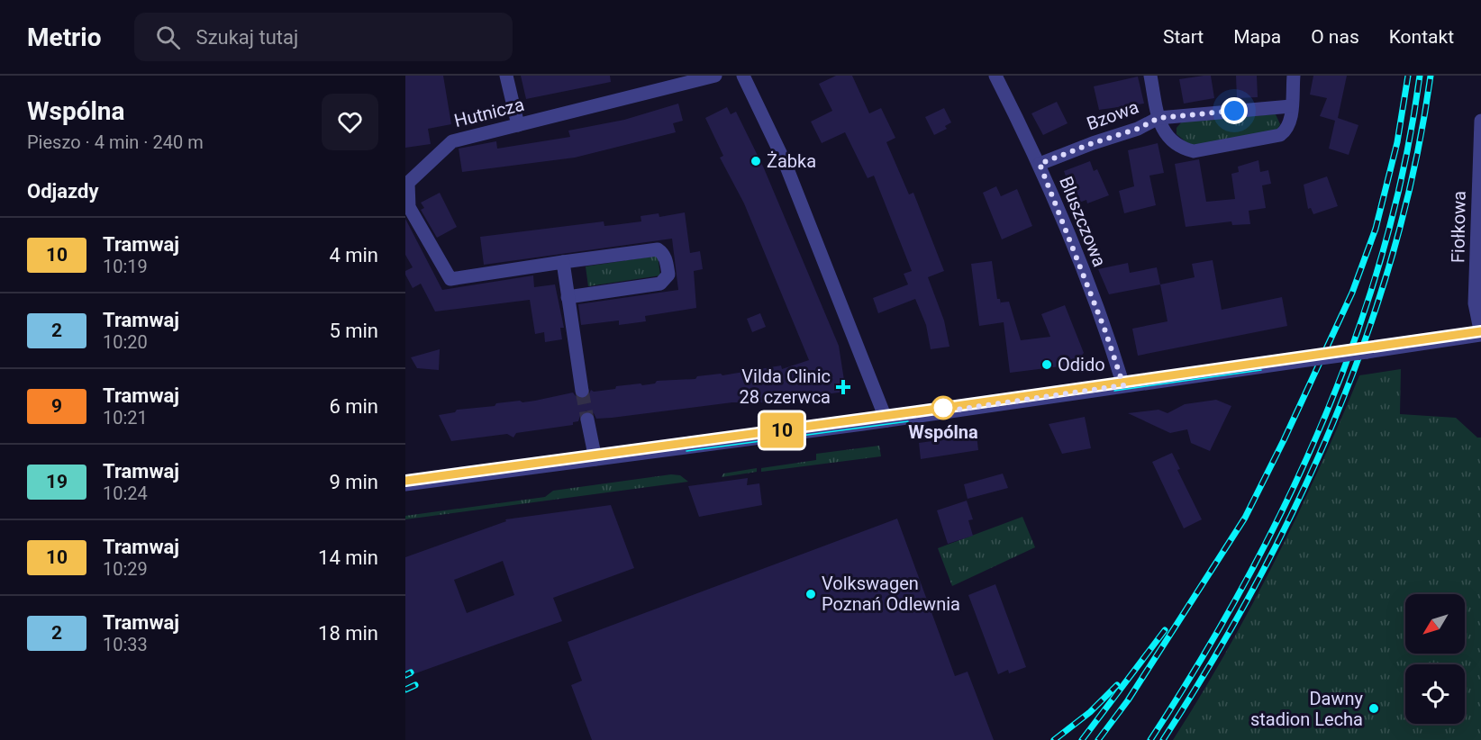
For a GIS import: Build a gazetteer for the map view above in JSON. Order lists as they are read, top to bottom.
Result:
{
  "streets": {
    "street": [
      "Hutnicza",
      "Bzowa",
      "Bluszczowa",
      "Fiołkowa"
    ]
  },
  "crossings": [
    ["Bzowa", "Bluszczowa"]
  ],
  "places": {
    "other": [
      "Żabka",
      "Odido",
      "Wspólna",
      "Volkswagen Poznań Odlewnia",
      "Dawny stadion Lecha"
    ],
    "health": ["Vilda Clinic 28 czerwca"]
  },
  "lines": ["tram line 10"],
  "north": "bottom left",
  "page": {
    "header": "Metrio",
    "search": "Szukaj tutaj",
    "nav": [
      "Start",
      "Mapa",
      "O nas",
      "Kontakt"
    ],
    "heading": [
      ["Wspólna", "Pieszo · 4 min · 240 m"],
      "Odjazdy"
    ],
    "on_map": "10",
    "list": [
      {
        "mark": "10",
        "name": "Tramwaj",
        "note": "10:19",
        "value": "4 min"
      },
      {
        "mark": "2",
        "name": "Tramwaj",
        "note": "10:20",
        "value": "5 min"
      },
      {
        "mark": "9",
        "name": "Tramwaj",
        "note": "10:21",
        "value": "6 min"
      },
      {
        "mark": "19",
        "name": "Tramwaj",
        "note": "10:24",
        "value": "9 min"
      },
      {
        "mark": "10",
        "name": "Tramwaj",
        "note": "10:29",
        "value": "14 min"
      },
      {
        "mark": "2",
        "name": "Tramwaj",
        "note": "10:33",
        "value": "18 min"
      }
    ]
  }
}
